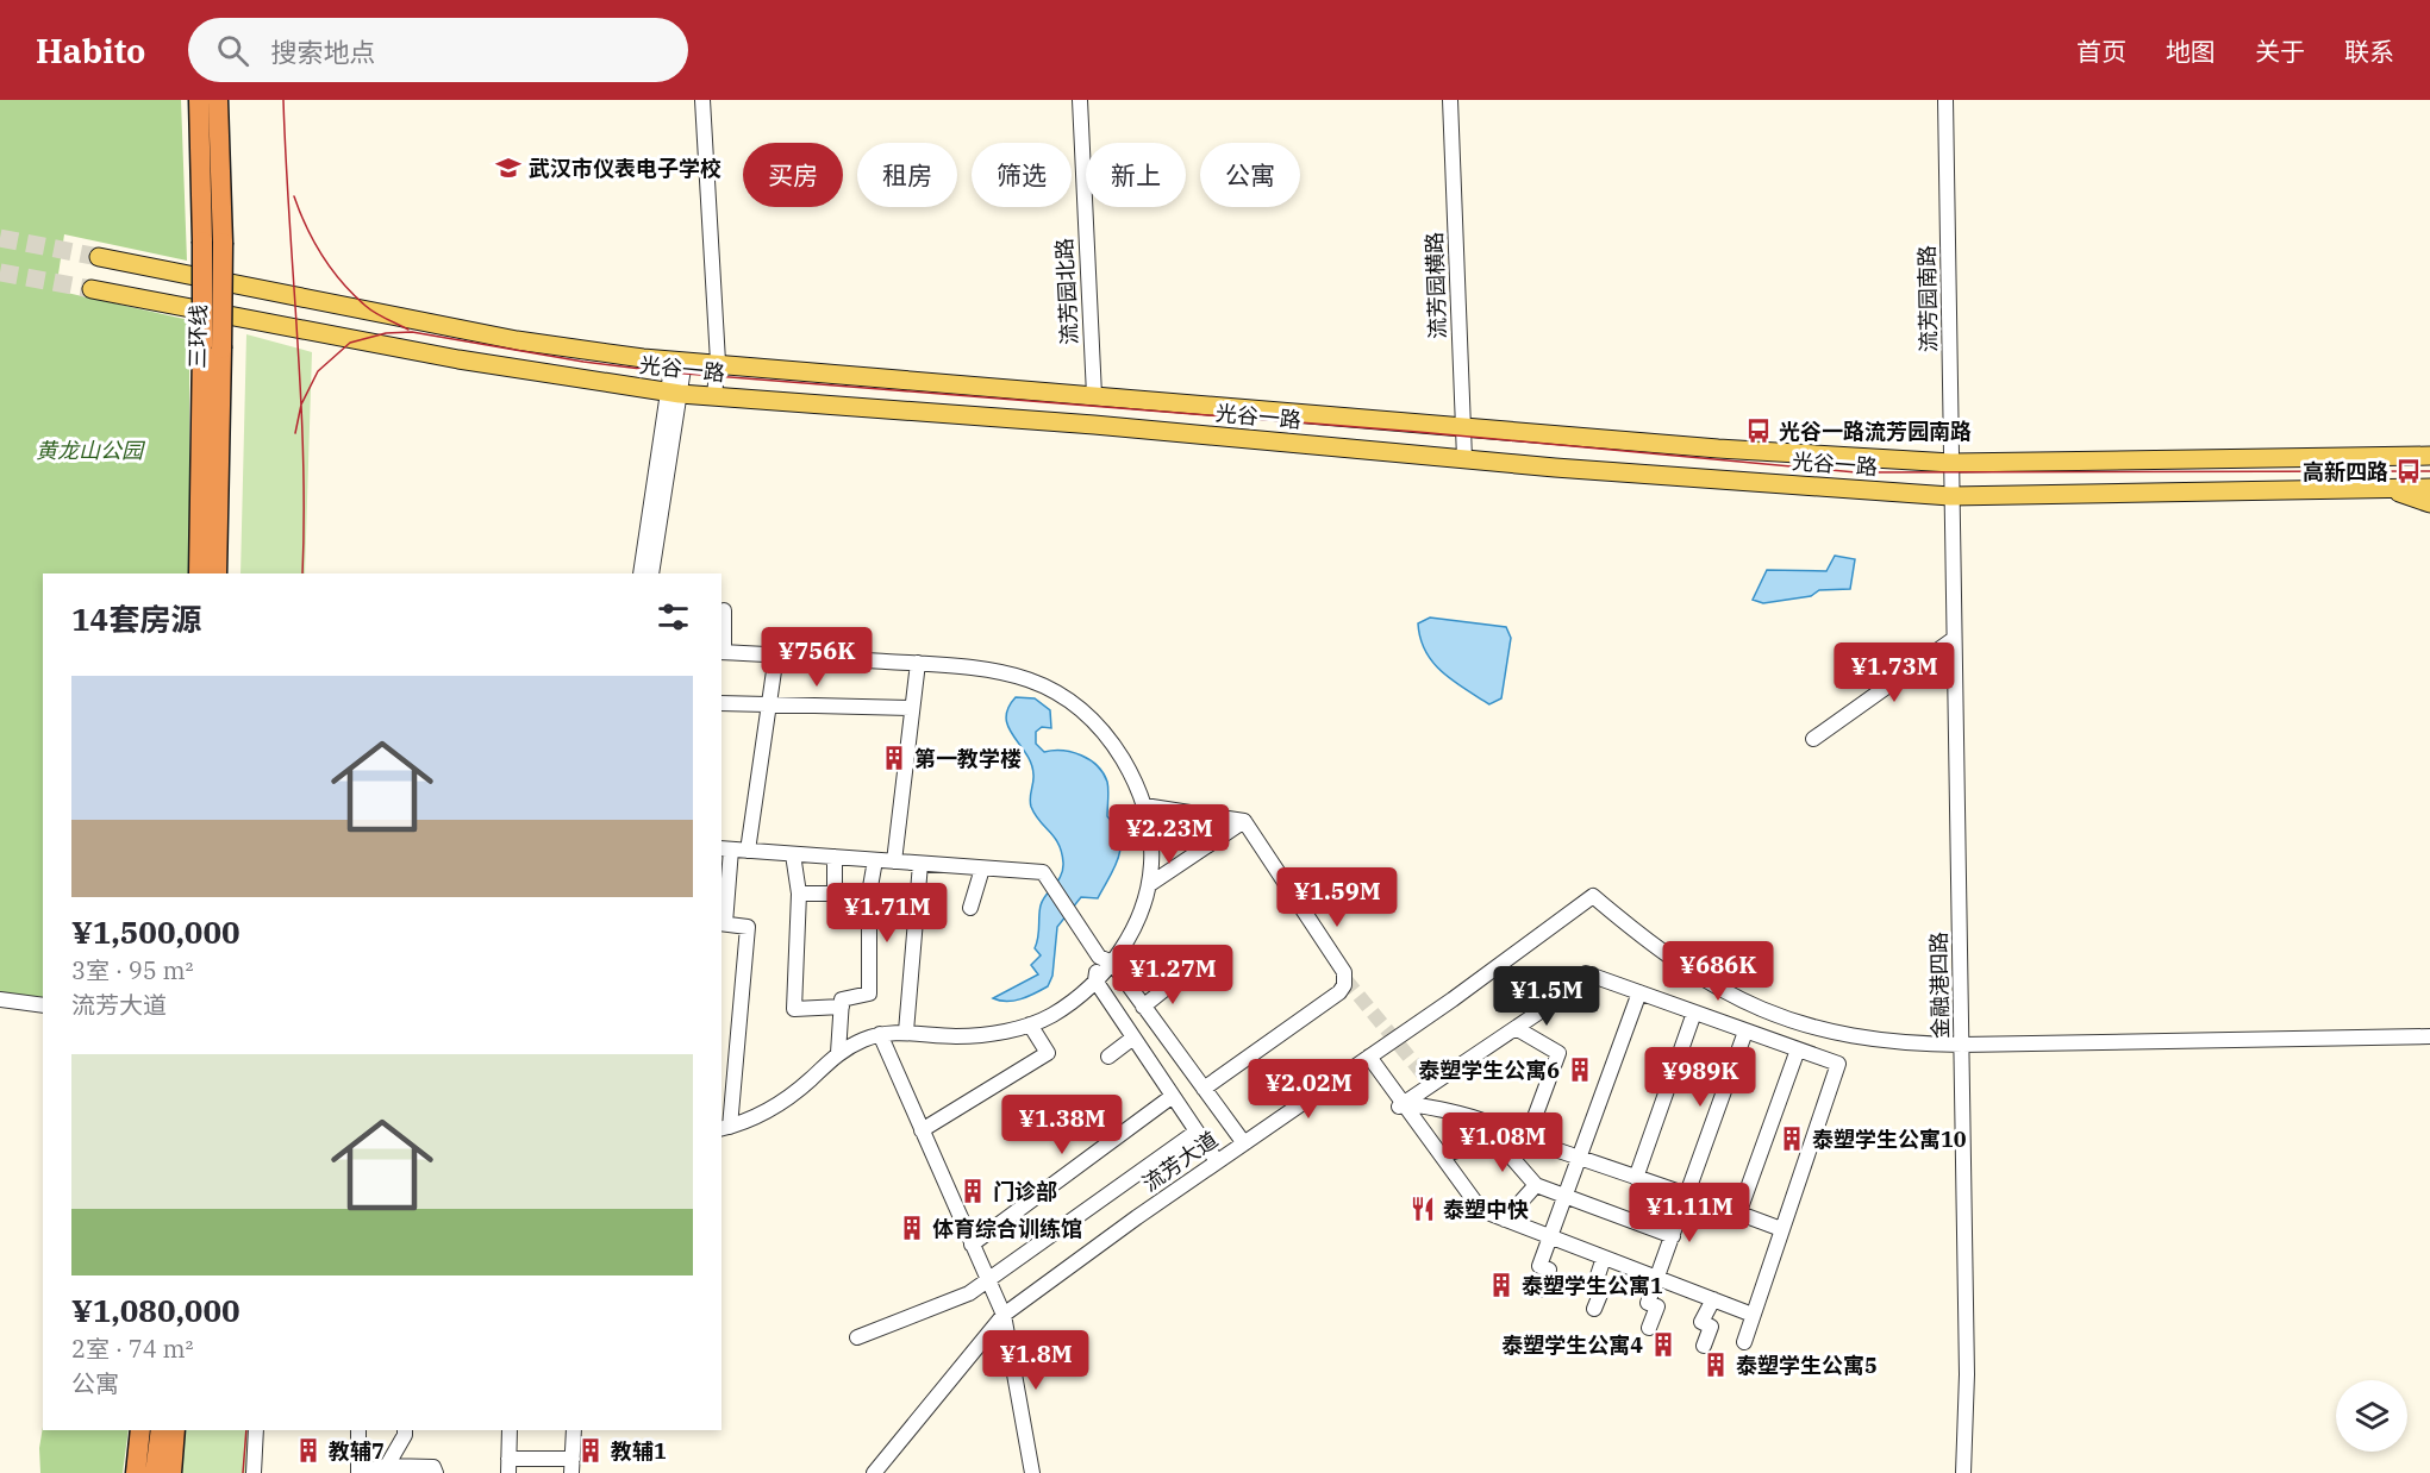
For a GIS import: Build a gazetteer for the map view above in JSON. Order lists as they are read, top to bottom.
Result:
{
  "streets": {
    "highway": ["三环线"],
    "main road": ["光谷一路"],
    "street": [
      "流芳园横路",
      "流芳园北路",
      "流芳园南路",
      "金融港四路",
      "流芳大道"
    ]
  },
  "crossings": [
    ["流芳园横路", "光谷一路"],
    ["流芳园北路", "光谷一路"],
    ["流芳园南路", "光谷一路"],
    ["流芳园南路", "金融港四路"],
    ["光谷一路", "金融港四路"],
    ["金融港四路", "流芳大道"]
  ],
  "parks": ["黄龙山公园"],
  "places": {
    "school or university": ["武汉市仪表电子学校"],
    "bus stop": ["光谷一路流芳园南路", "高新四路"],
    "building": [
      "第一教学楼",
      "泰塑学生公寓6",
      "泰塑学生公寓10",
      "门诊部",
      "体育综合训练馆",
      "泰塑学生公寓1",
      "泰塑学生公寓4",
      "泰塑学生公寓5",
      "教辅7",
      "教辅1"
    ],
    "restaurant": ["泰塑中快"]
  },
  "page": {
    "header": "Habito",
    "search": "搜索地点",
    "nav": [
      "首页",
      "地图",
      "关于",
      "联系"
    ],
    "chip": [
      "买房",
      "租房",
      "筛选",
      "新上",
      "公寓"
    ],
    "heading": "14套房源",
    "price": [
      "¥756K",
      "¥1.73M",
      "¥2.23M",
      "¥1.59M",
      "¥1.71M",
      "¥686K",
      "¥1.27M",
      "¥1.5M",
      "¥989K",
      "¥2.02M",
      "¥1.38M",
      "¥1.08M",
      "¥1.11M",
      "¥1.8M"
    ],
    "list": [
      {
        "name": "¥1,500,000",
        "note": "3室 · 95 m² · 流芳大道"
      },
      {
        "name": "¥1,080,000",
        "note": "2室 · 74 m² · 公寓"
      }
    ]
  }
}
